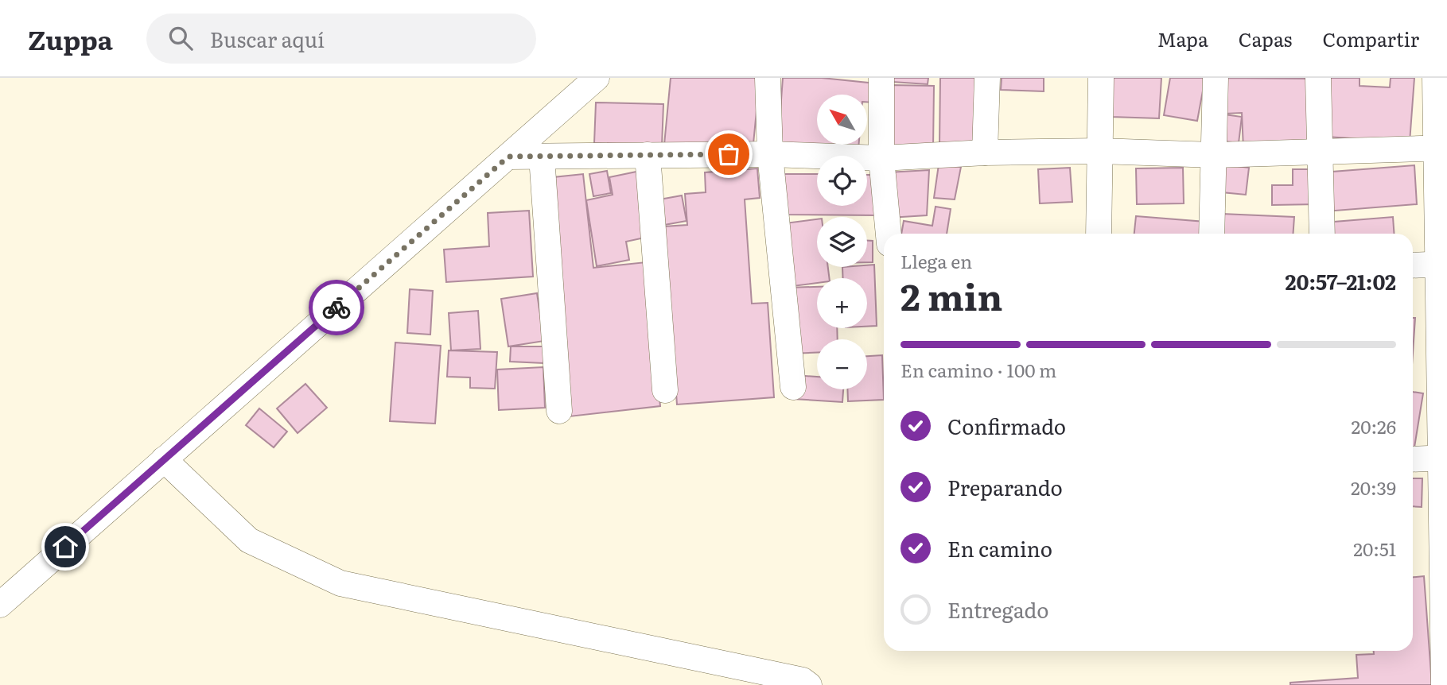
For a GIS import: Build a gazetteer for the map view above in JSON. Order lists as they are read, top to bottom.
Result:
{
  "north": "top left",
  "page": {
    "header": "Zuppa",
    "search": "Buscar aquí",
    "nav": ["Mapa", "Capas", "Compartir"],
    "map_buttons": ["+", "−"],
    "heading": ["2 min", "Llega en", "20:57–21:02"],
    "bar": "En camino · 100 m",
    "list": [
      ["Confirmado", "20:26"],
      ["Preparando", "20:39"],
      ["En camino", "20:51"],
      "Entregado"
    ]
  }
}
